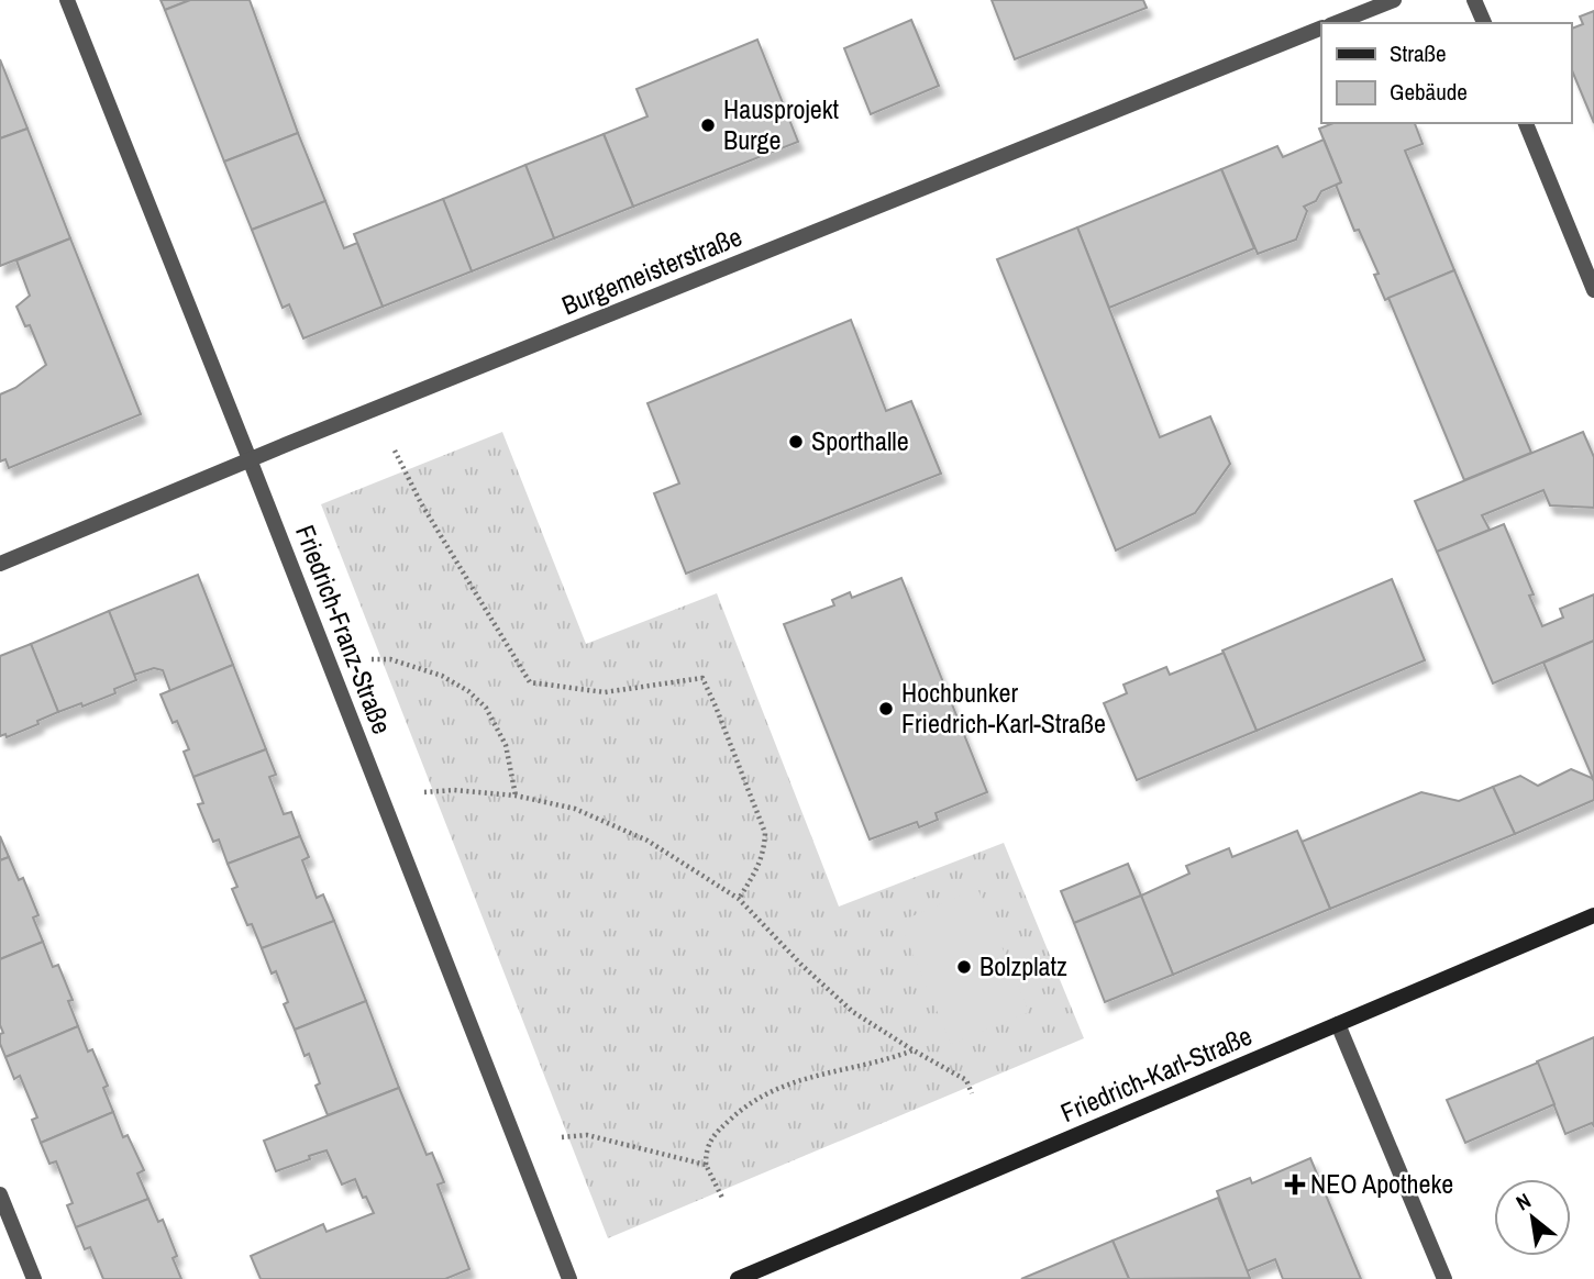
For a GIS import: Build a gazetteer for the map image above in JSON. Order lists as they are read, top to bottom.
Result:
{
  "streets": {
    "main road": ["Friedrich-Karl-Straße"],
    "street": ["Burgemeisterstraße", "Friedrich-Franz-Straße"]
  },
  "crossings": [
    ["Burgemeisterstraße", "Friedrich-Franz-Straße"]
  ],
  "places": {
    "other": [
      "Hausprojekt Burge",
      "Sporthalle",
      "Hochbunker Friedrich-Karl-Straße",
      "Bolzplatz"
    ],
    "health": ["NEO Apotheke"]
  },
  "legend": ["Straße", "Gebäude"],
  "north": "top left"
}
